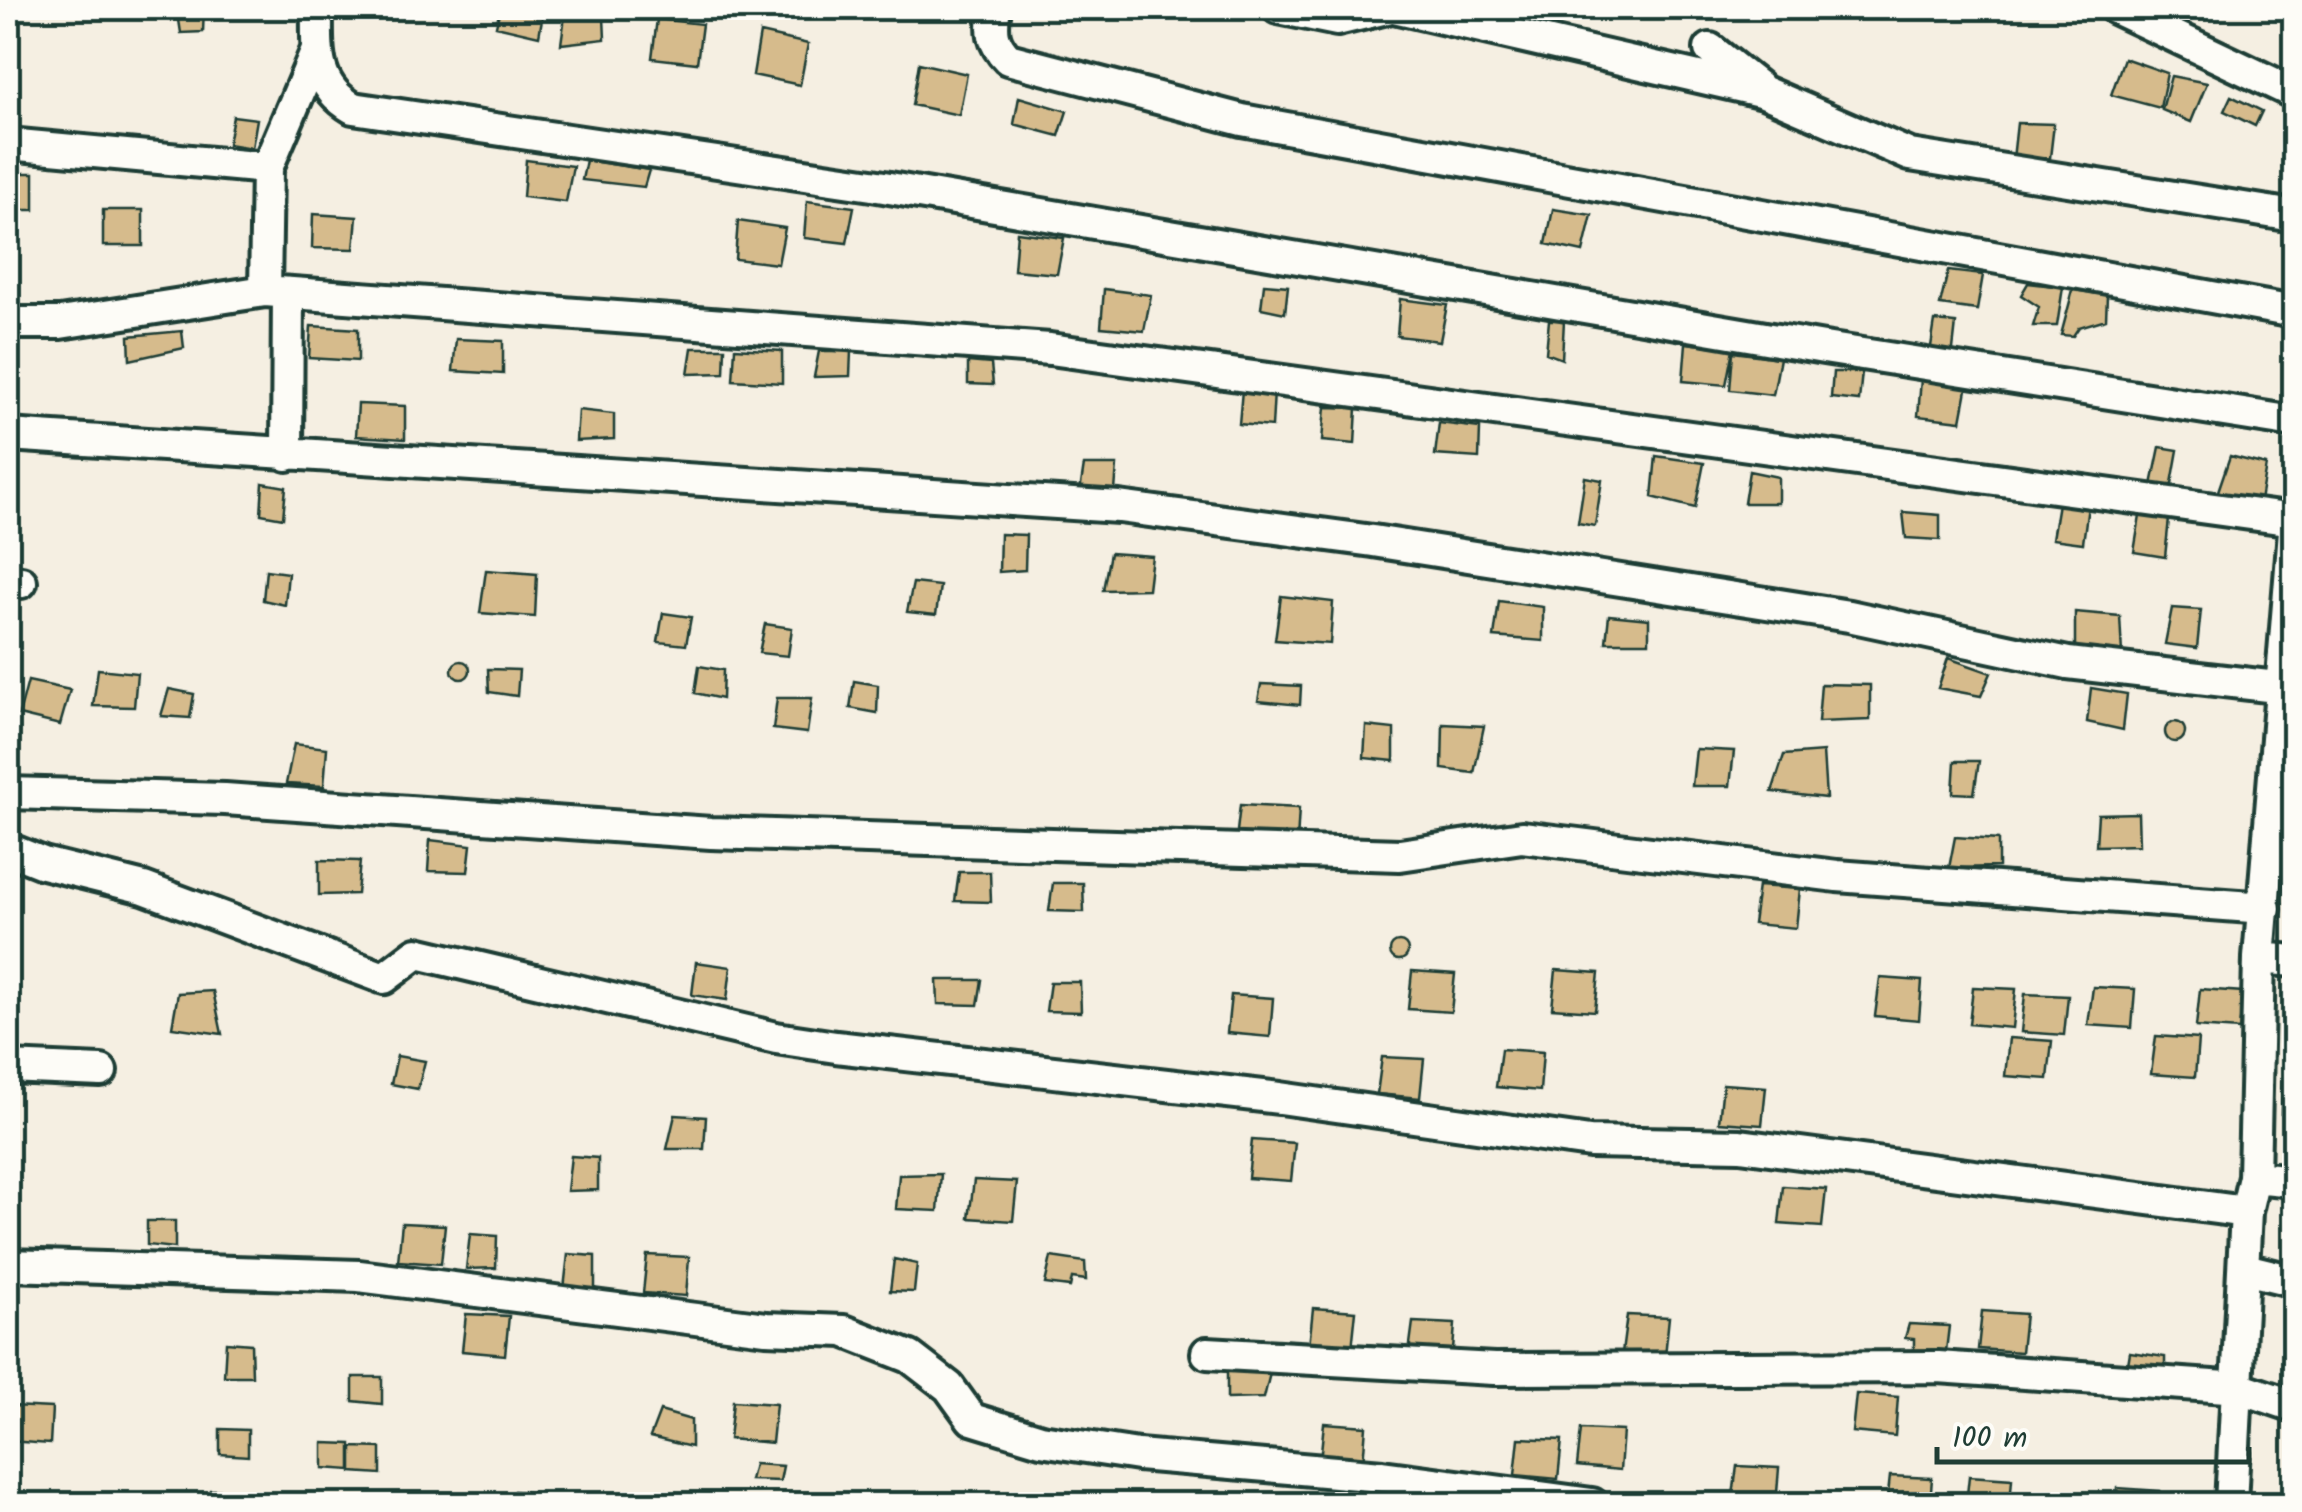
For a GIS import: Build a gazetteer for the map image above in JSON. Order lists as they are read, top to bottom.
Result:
{
  "scale_bar": "100 m"
}
